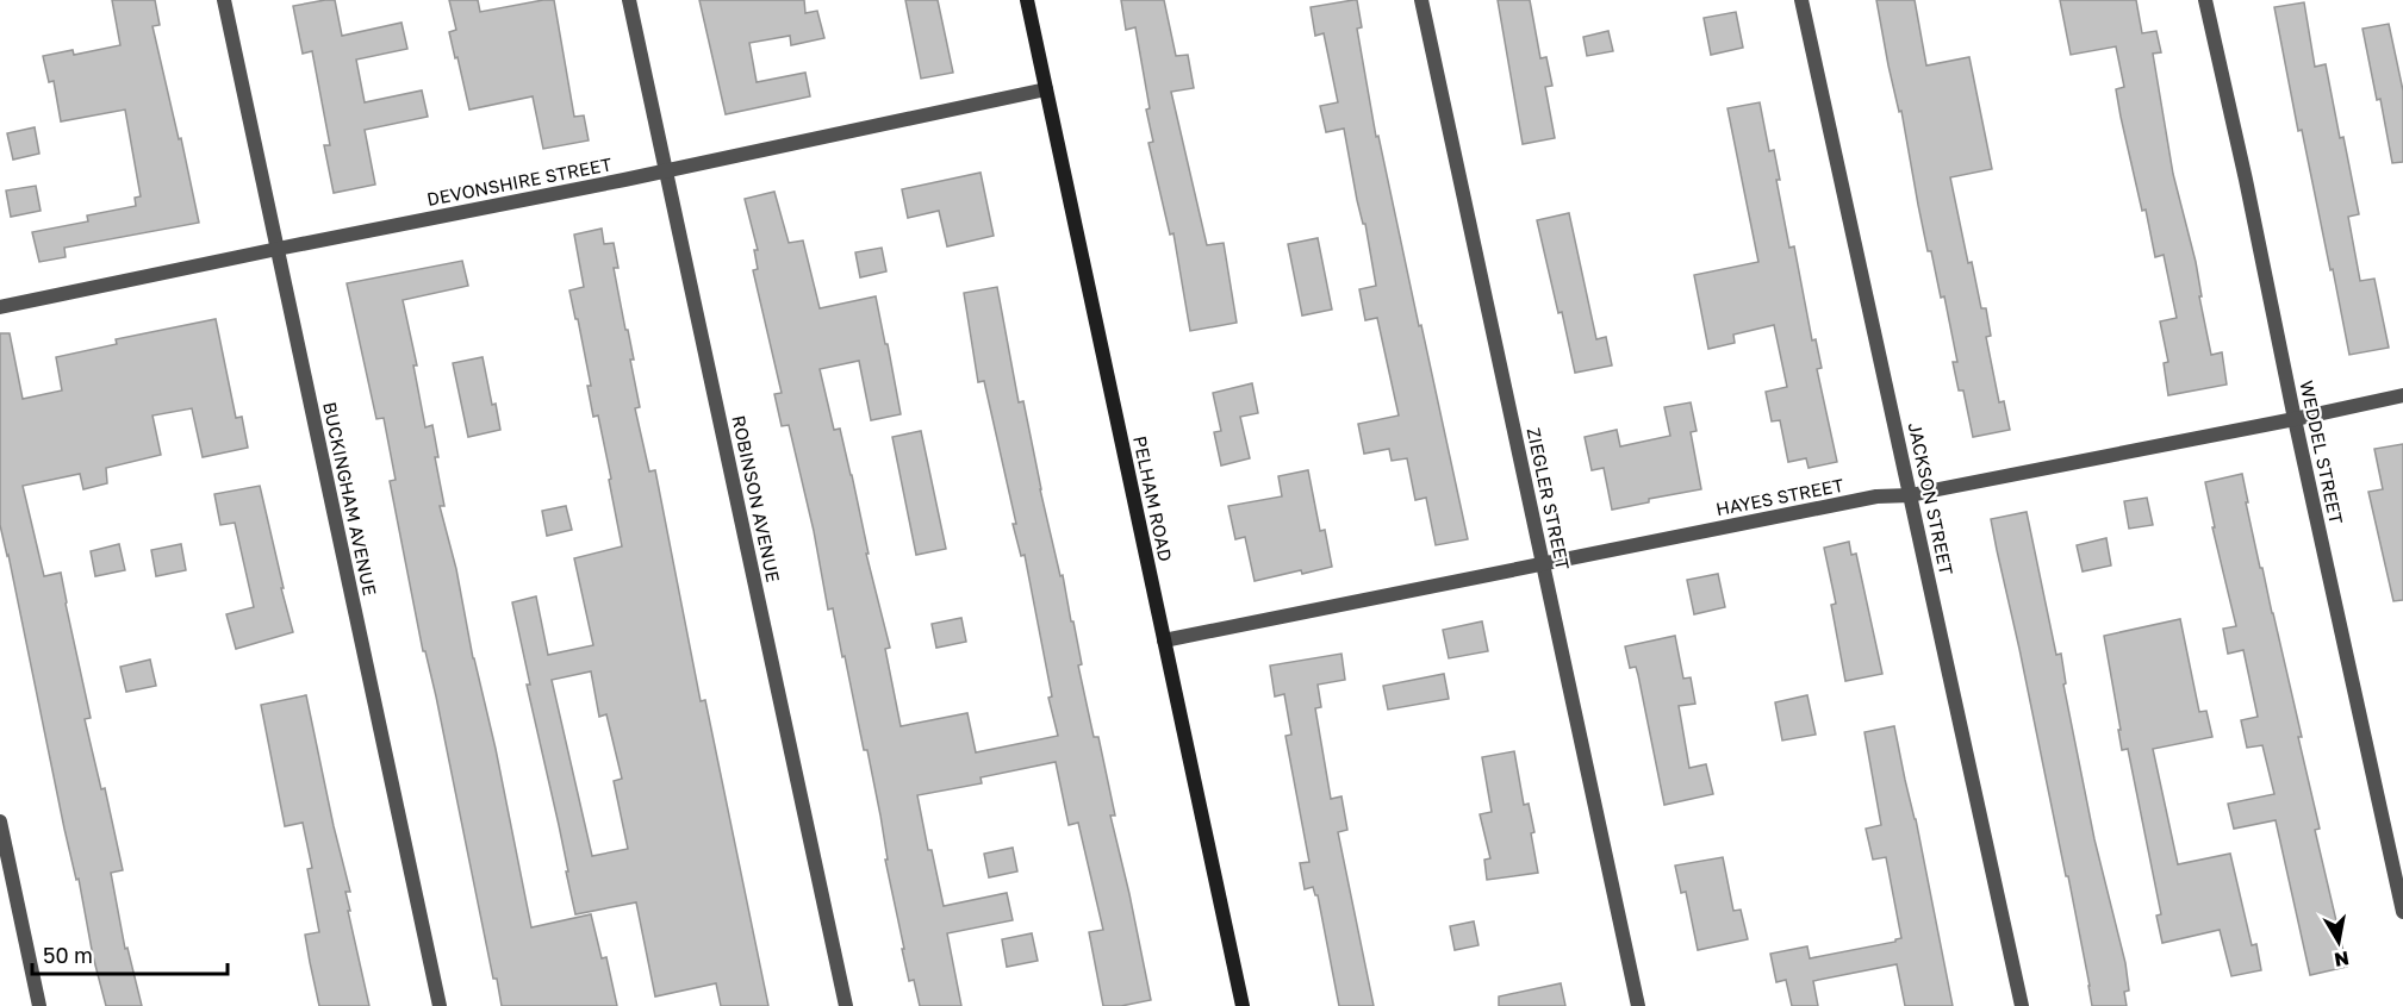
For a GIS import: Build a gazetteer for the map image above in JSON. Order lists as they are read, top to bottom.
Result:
{
  "streets": {
    "main road": ["PELHAM ROAD"],
    "street": [
      "DEVONSHIRE STREET",
      "WEDDEL STREET",
      "HAYES STREET",
      "BUCKINGHAM AVENUE",
      "ROBINSON AVENUE",
      "ZIEGLER STREET",
      "JACKSON STREET"
    ]
  },
  "crossings": [
    ["DEVONSHIRE STREET", "BUCKINGHAM AVENUE"],
    ["DEVONSHIRE STREET", "ROBINSON AVENUE"],
    ["DEVONSHIRE STREET", "PELHAM ROAD"],
    ["WEDDEL STREET", "HAYES STREET"],
    ["HAYES STREET", "PELHAM ROAD"],
    ["HAYES STREET", "ZIEGLER STREET"],
    ["HAYES STREET", "JACKSON STREET"]
  ],
  "scale_bar": "50 m",
  "north": "bottom"
}
